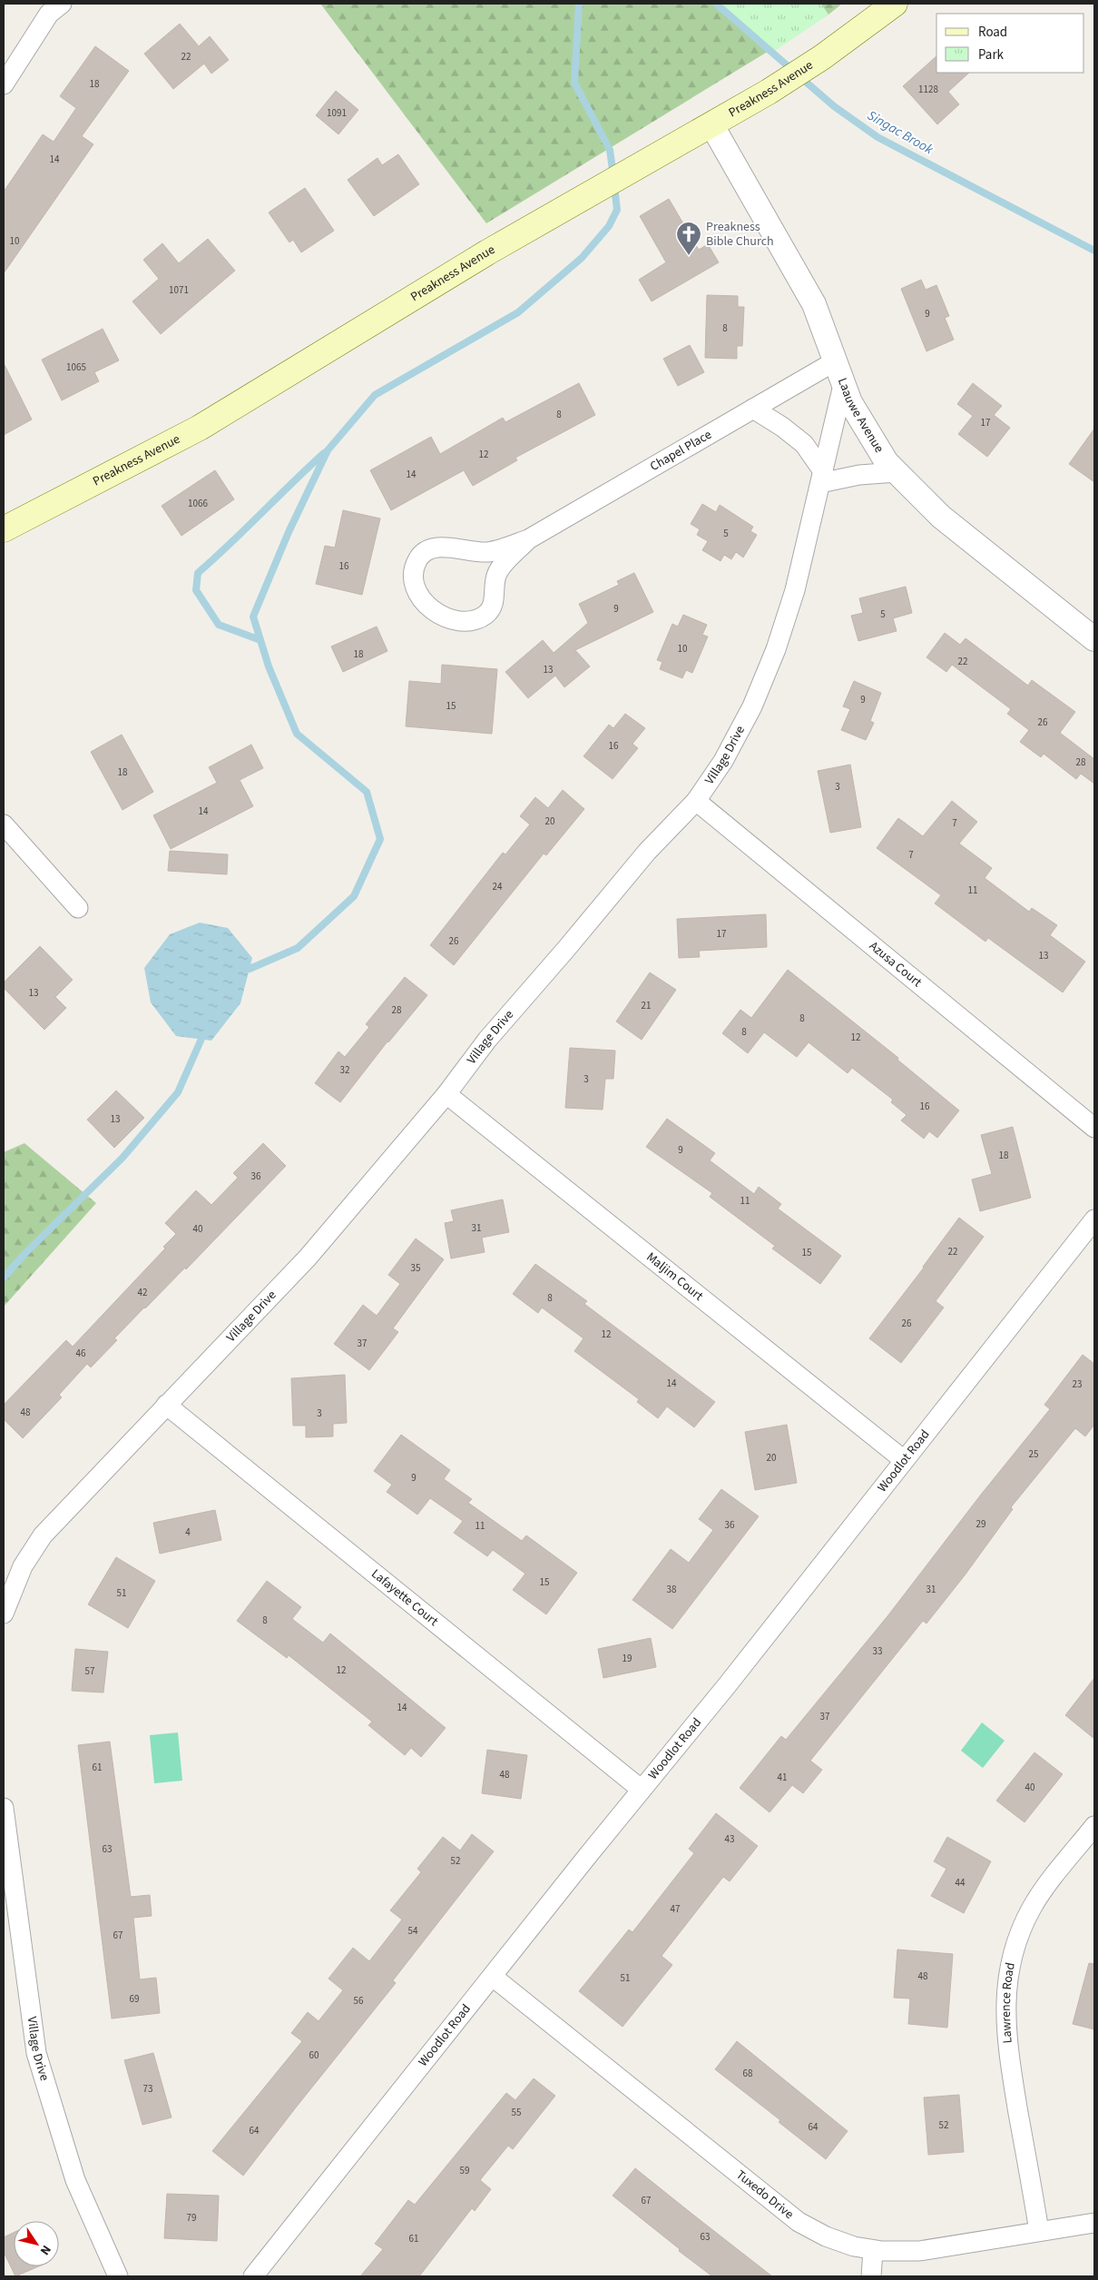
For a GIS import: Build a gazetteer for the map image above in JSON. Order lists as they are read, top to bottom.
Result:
{
  "streets": {
    "main road": ["Preakness Avenue"],
    "street": [
      "Laauwe Avenue",
      "Chapel Place",
      "Village Drive",
      "Azusa Court",
      "Maljim Court",
      "Woodlot Road",
      "Lafayette Court",
      "Lawrence Road",
      "Tuxedo Drive"
    ]
  },
  "crossings": [
    ["Preakness Avenue", "Laauwe Avenue"],
    ["Laauwe Avenue", "Chapel Place"],
    ["Laauwe Avenue", "Village Drive"],
    ["Village Drive", "Azusa Court"],
    ["Village Drive", "Maljim Court"],
    ["Village Drive", "Lafayette Court"],
    ["Maljim Court", "Woodlot Road"],
    ["Woodlot Road", "Lafayette Court"],
    ["Woodlot Road", "Tuxedo Drive"],
    ["Lawrence Road", "Tuxedo Drive"]
  ],
  "water": ["Singac Brook"],
  "places": {
    "church": ["Preakness Bible Church"]
  },
  "house_numbers": [
    "22",
    "18",
    "1128",
    "1091",
    "14",
    "10",
    "1071",
    "9",
    "8",
    "1065",
    "8",
    "17",
    "12",
    "14",
    "1066",
    "5",
    "16",
    "9",
    "5",
    "10",
    "18",
    "22",
    "13",
    "9",
    "15",
    "26",
    "16",
    "28",
    "18",
    "3",
    "14",
    "20",
    "7",
    "7",
    "24",
    "11",
    "17",
    "26",
    "13",
    "13",
    "21",
    "28",
    "8",
    "8",
    "12",
    "32",
    "3",
    "16",
    "13",
    "9",
    "18",
    "36",
    "11",
    "31",
    "40",
    "22",
    "15",
    "35",
    "42",
    "8",
    "26",
    "12",
    "37",
    "46",
    "14",
    "23",
    "48",
    "3",
    "25",
    "20",
    "9",
    "29",
    "36",
    "11",
    "4",
    "15",
    "38",
    "31",
    "51",
    "8",
    "33",
    "19",
    "12",
    "57",
    "14",
    "37",
    "61",
    "48",
    "41",
    "40",
    "43",
    "63",
    "52",
    "44",
    "47",
    "54",
    "67",
    "48",
    "51",
    "69",
    "56",
    "60",
    "68",
    "73",
    "55",
    "52",
    "64",
    "64",
    "59",
    "67",
    "79",
    "63",
    "61"
  ],
  "legend": ["Road", "Park"],
  "north": "bottom right"
}
